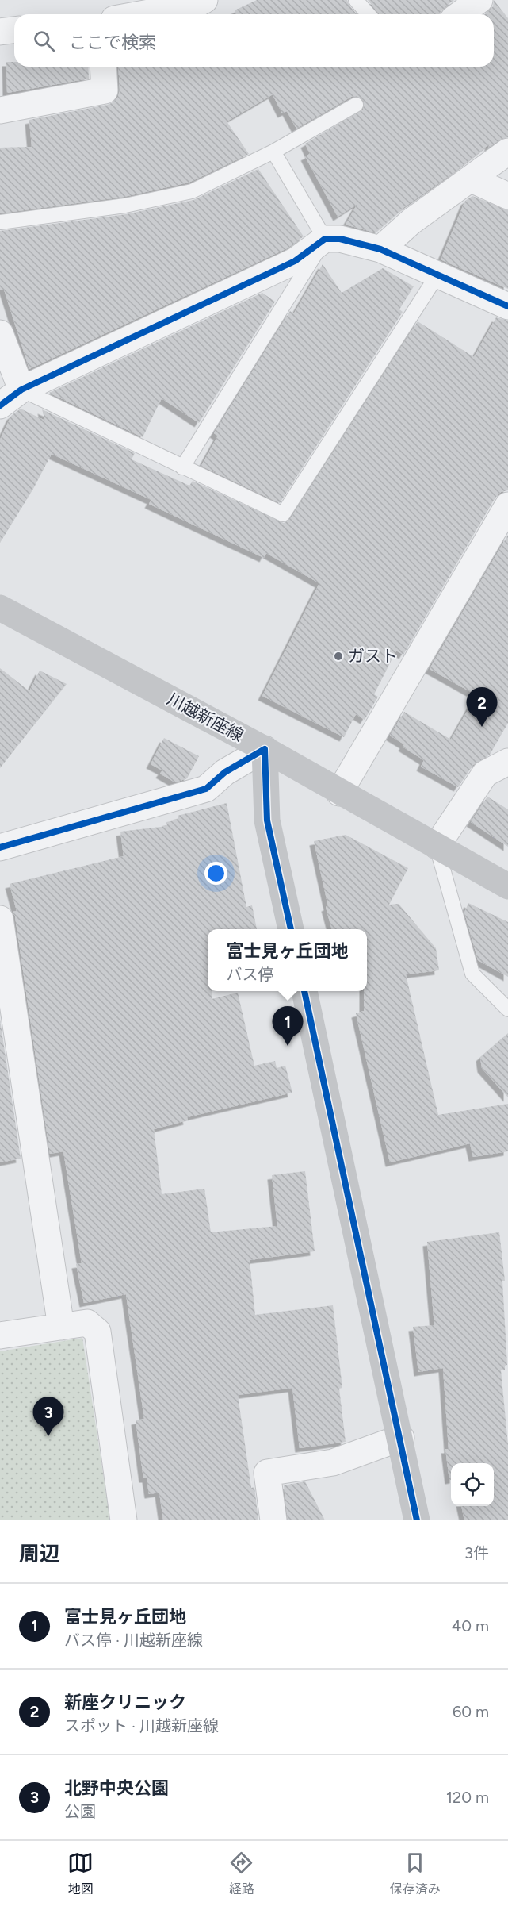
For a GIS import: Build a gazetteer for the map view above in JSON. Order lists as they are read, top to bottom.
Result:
{
  "streets": {
    "street": ["川越新座線"]
  },
  "places": ["ガスト"],
  "page": {
    "search": "ここで検索",
    "pins": ["2", "1", "3"],
    "popup": ["富士見ヶ丘団地", "バス停"],
    "heading": ["周辺", "3件"],
    "list": [
      {
        "mark": "1",
        "name": "富士見ヶ丘団地",
        "note": "バス停 · 川越新座線",
        "value": "40 m"
      },
      {
        "mark": "2",
        "name": "新座クリニック",
        "note": "スポット · 川越新座線",
        "value": "60 m"
      },
      {
        "mark": "3",
        "name": "北野中央公園",
        "note": "公園",
        "value": "120 m"
      }
    ],
    "nav": ["地図", "経路", "保存済み"]
  }
}
